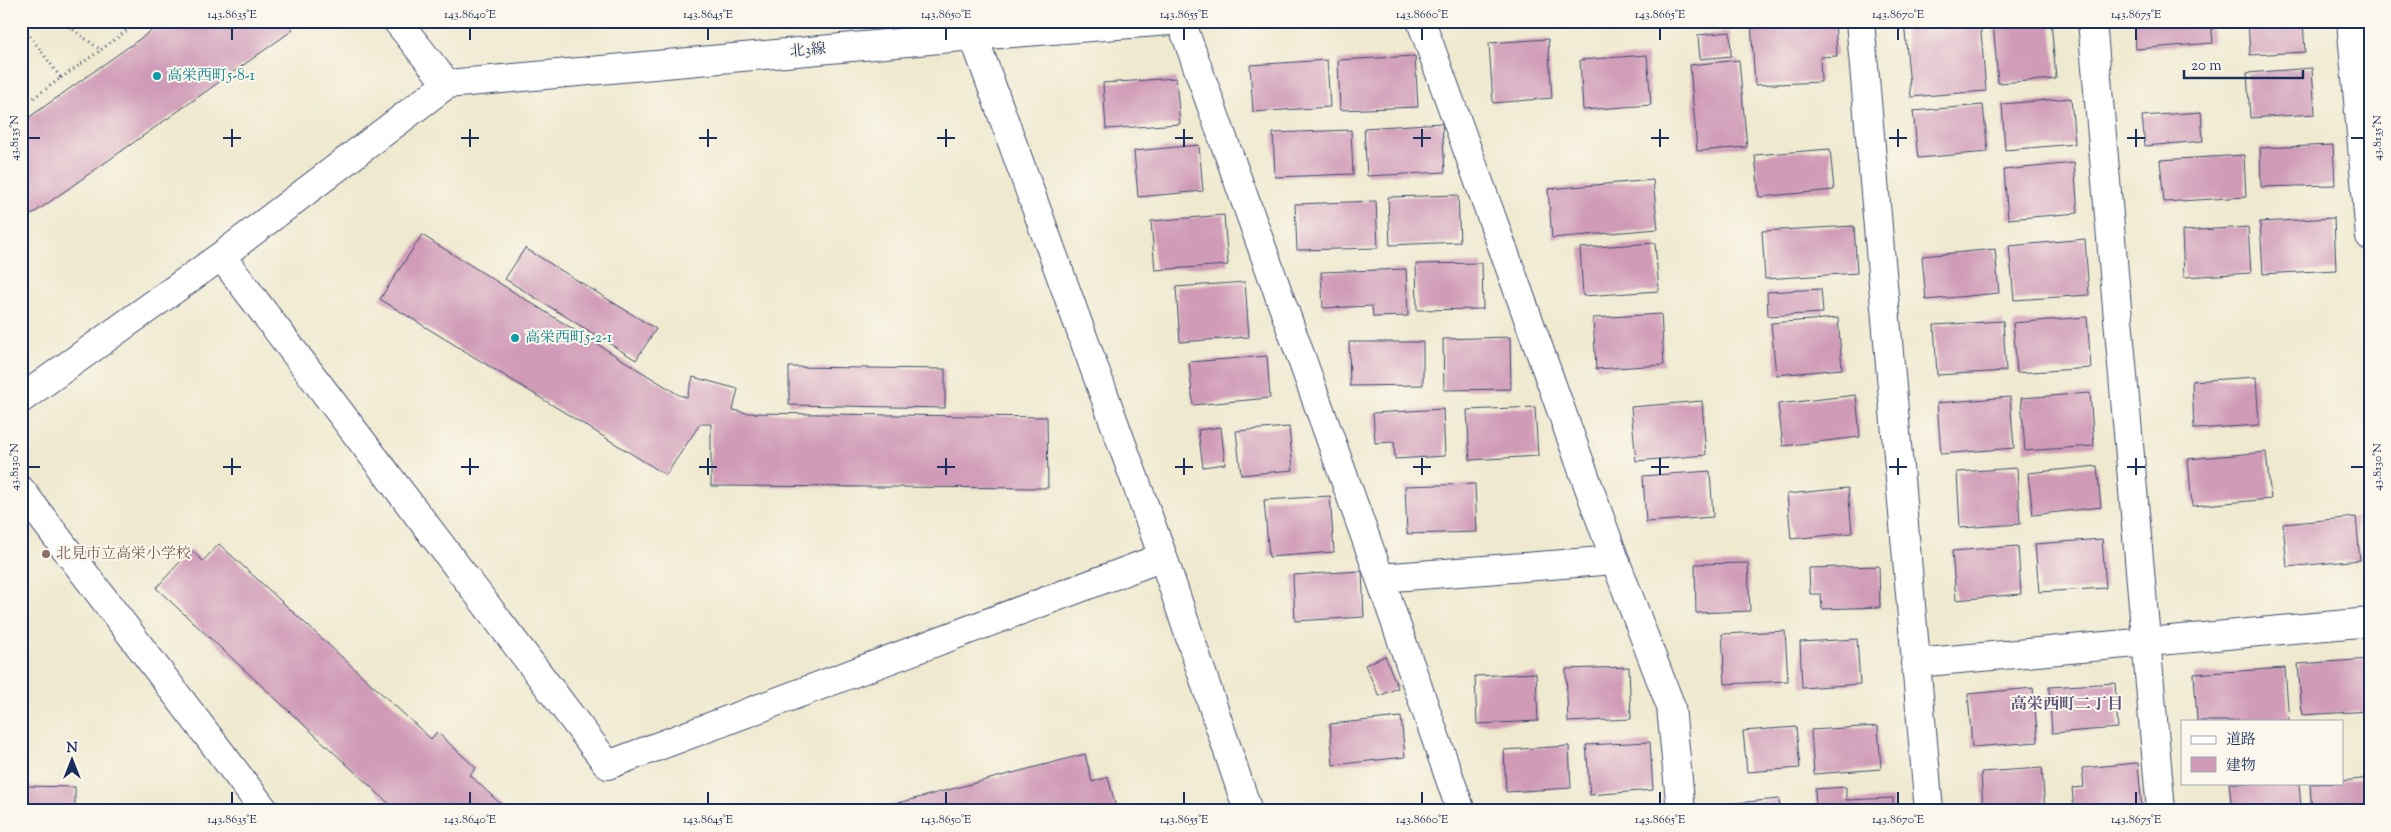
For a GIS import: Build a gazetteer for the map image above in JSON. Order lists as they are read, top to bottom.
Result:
{
  "streets": {
    "street": ["北3線"]
  },
  "districts": ["高栄西町二丁目"],
  "places": ["高栄西町5-8-1", "高栄西町5-2-1", "北見市立高栄小学校"],
  "legend": ["道路", "建物"],
  "scale_bar": "20 m",
  "north": "top",
  "coordinates": [
    "143.8635°E",
    "143.8640°E",
    "143.8645°E",
    "143.8650°E",
    "143.8655°E",
    "143.8660°E",
    "143.8665°E",
    "143.8670°E",
    "143.8675°E",
    "43.8135°N",
    "43.8130°N"
  ]
}
